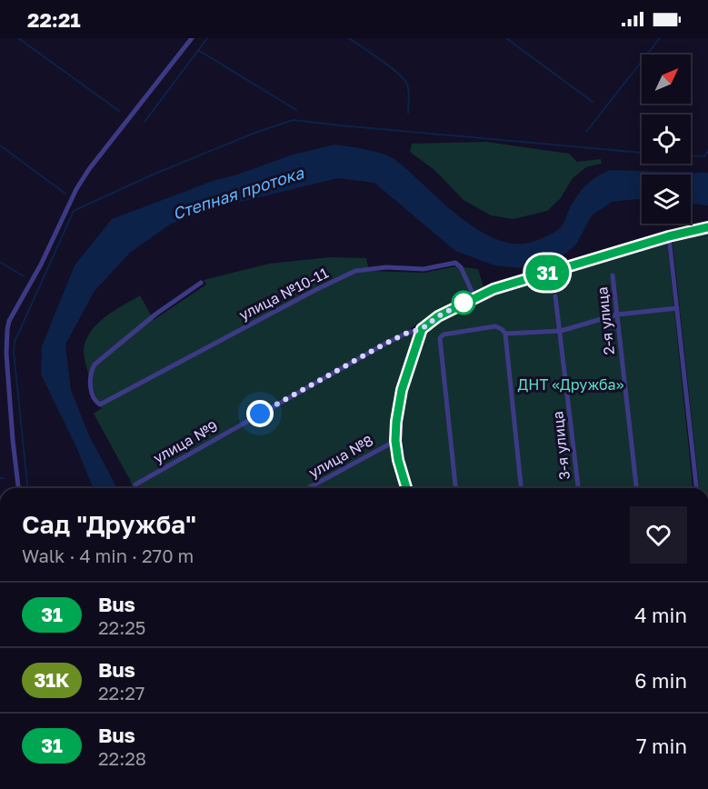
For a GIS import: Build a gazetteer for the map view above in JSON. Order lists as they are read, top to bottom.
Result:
{
  "streets": {
    "street": [
      "улица №10-11",
      "2-я улица",
      "улица №9",
      "3-я улица",
      "улица №8"
    ]
  },
  "water": ["Степная протока"],
  "parks": ["ДНТ «Дружба»"],
  "lines": ["bus line 31"],
  "north": "top right",
  "page": {
    "status": "22:21",
    "on_map": "31",
    "heading": ["Сад \"Дружба\"", "Walk · 4 min · 270 m"],
    "list": [
      {
        "mark": "31",
        "name": "Bus",
        "note": "22:25",
        "value": "4 min"
      },
      {
        "mark": "31К",
        "name": "Bus",
        "note": "22:27",
        "value": "6 min"
      },
      {
        "mark": "31",
        "name": "Bus",
        "note": "22:28",
        "value": "7 min"
      }
    ]
  }
}
